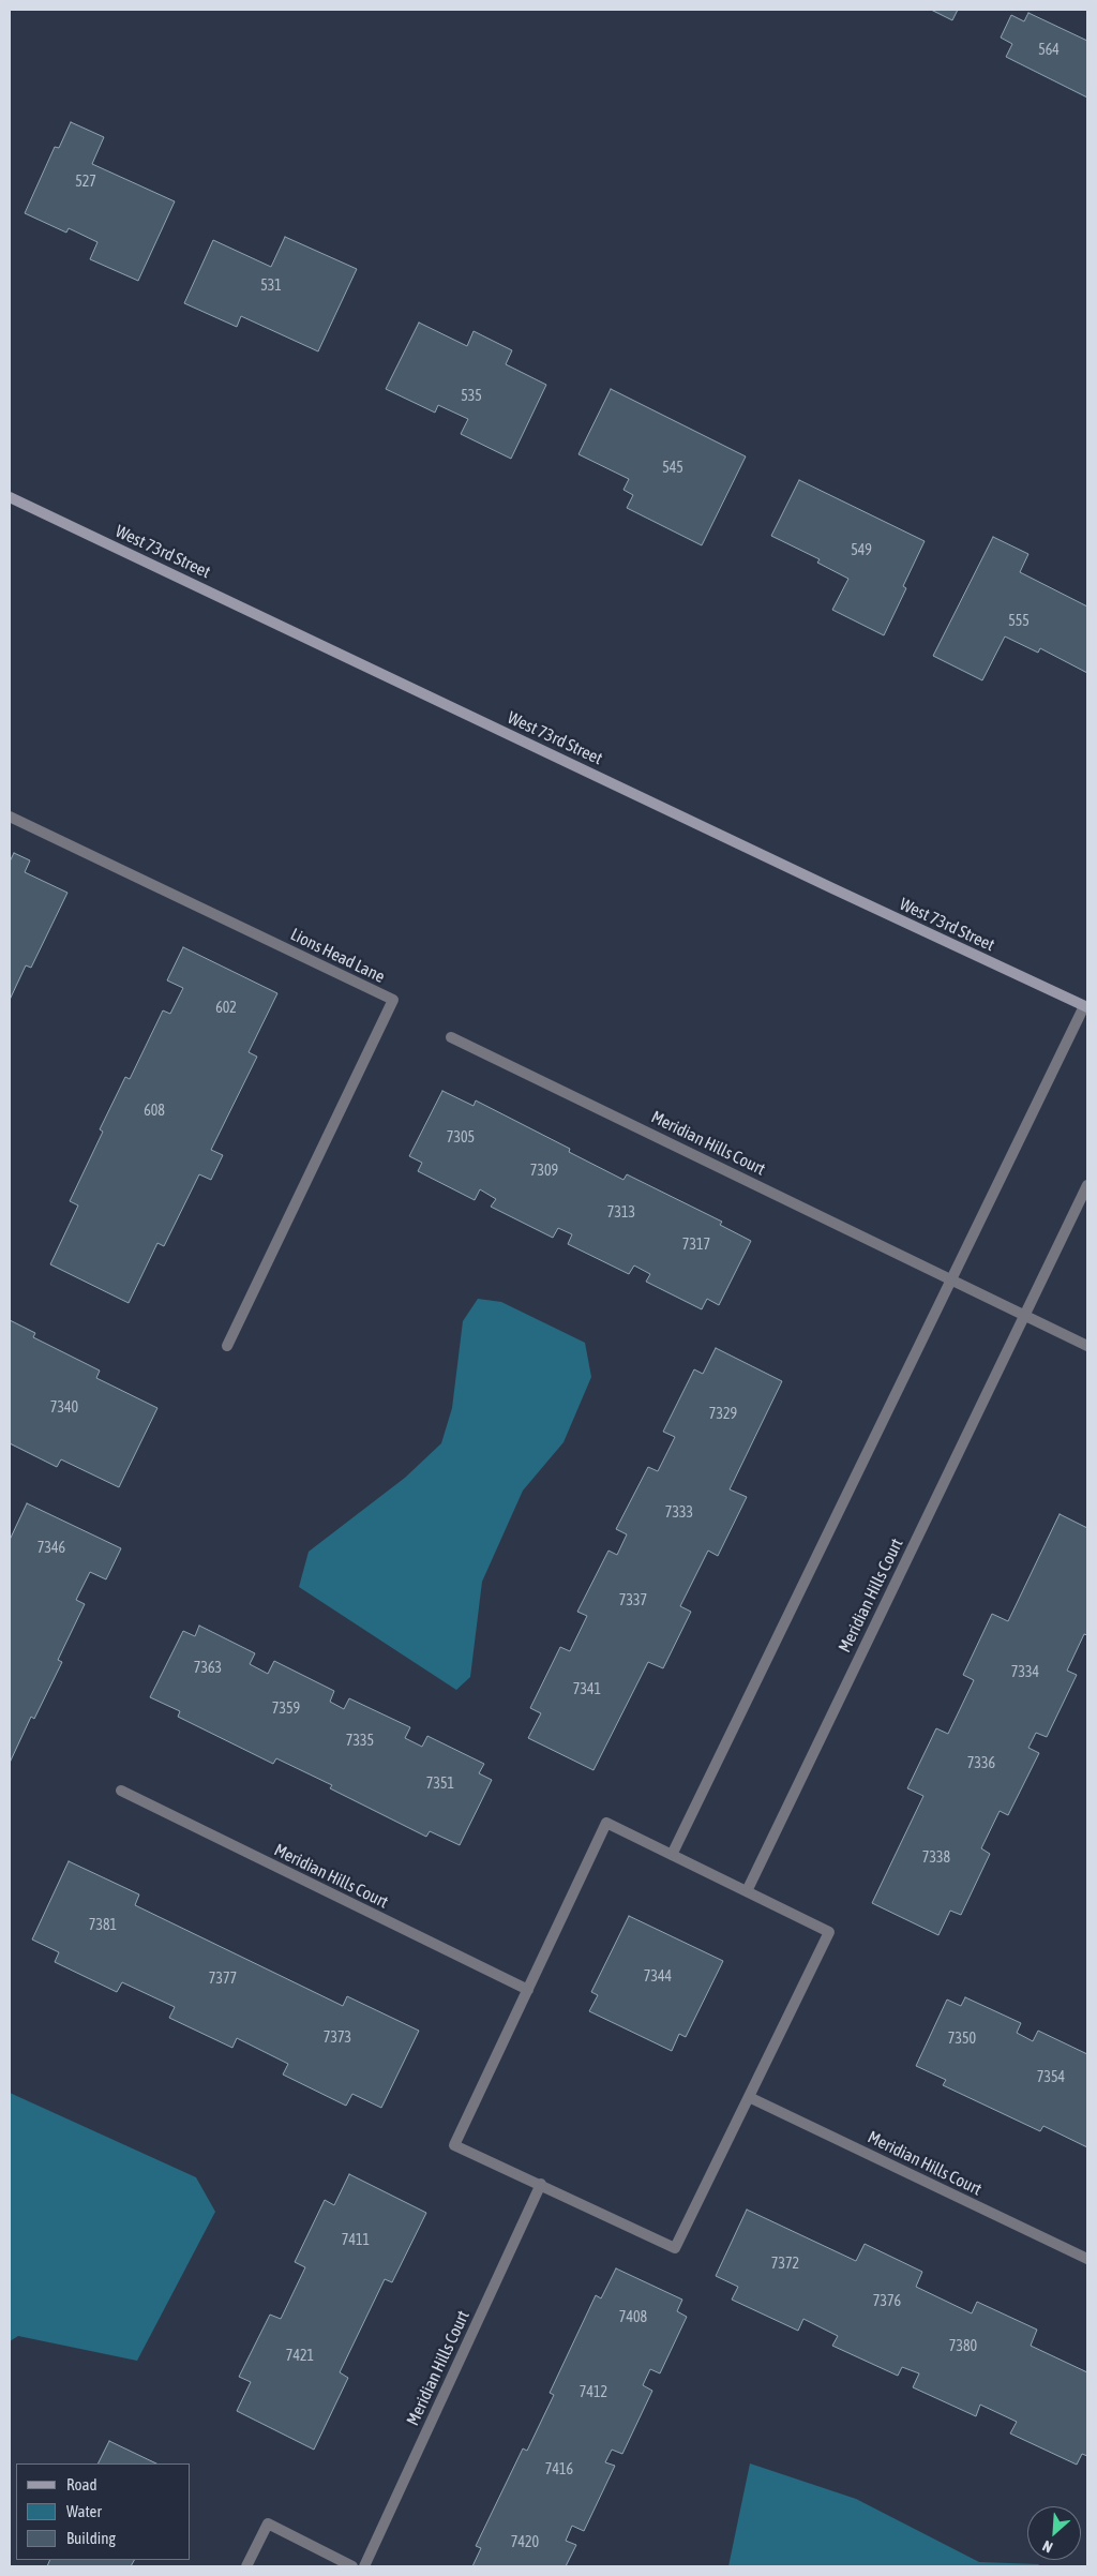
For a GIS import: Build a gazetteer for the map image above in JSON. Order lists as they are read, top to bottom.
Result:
{
  "streets": {
    "main road": ["West 73rd Street"],
    "street": ["Lions Head Lane", "Meridian Hills Court"]
  },
  "house_numbers": [
    "564",
    "527",
    "531",
    "535",
    "545",
    "549",
    "555",
    "602",
    "608",
    "7305",
    "7309",
    "7313",
    "7317",
    "7340",
    "7329",
    "7333",
    "7346",
    "7337",
    "7363",
    "7334",
    "7341",
    "7359",
    "7335",
    "7336",
    "7351",
    "7338",
    "7381",
    "7344",
    "7377",
    "7373",
    "7350",
    "7354",
    "7411",
    "7372",
    "7376",
    "7408",
    "7380",
    "7421",
    "7412",
    "7416",
    "7420"
  ],
  "legend": ["Road", "Water", "Building"],
  "north": "bottom left"
}
